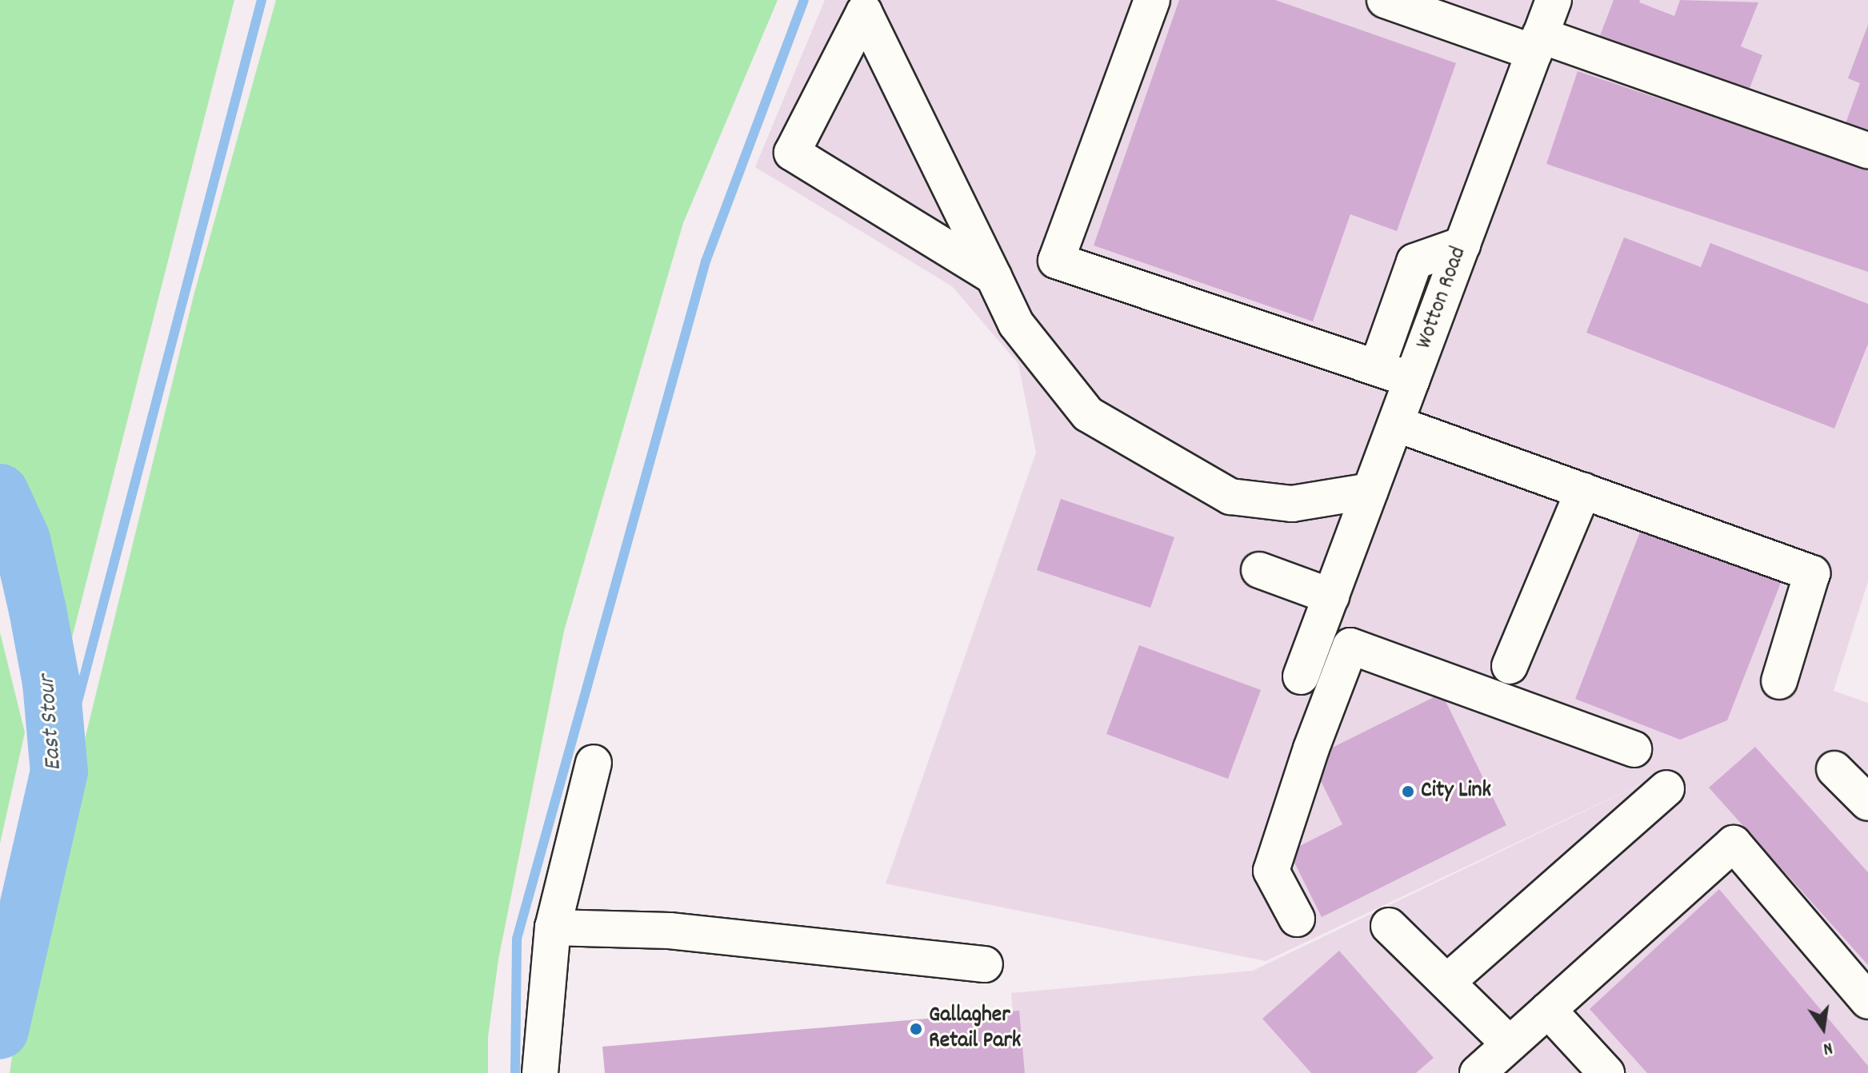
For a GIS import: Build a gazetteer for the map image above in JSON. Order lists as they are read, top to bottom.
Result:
{
  "streets": {
    "street": ["Wotton Road"]
  },
  "water": ["East Stour"],
  "places": ["City Link", "Gallagher Retail Park"],
  "north": "bottom"
}
